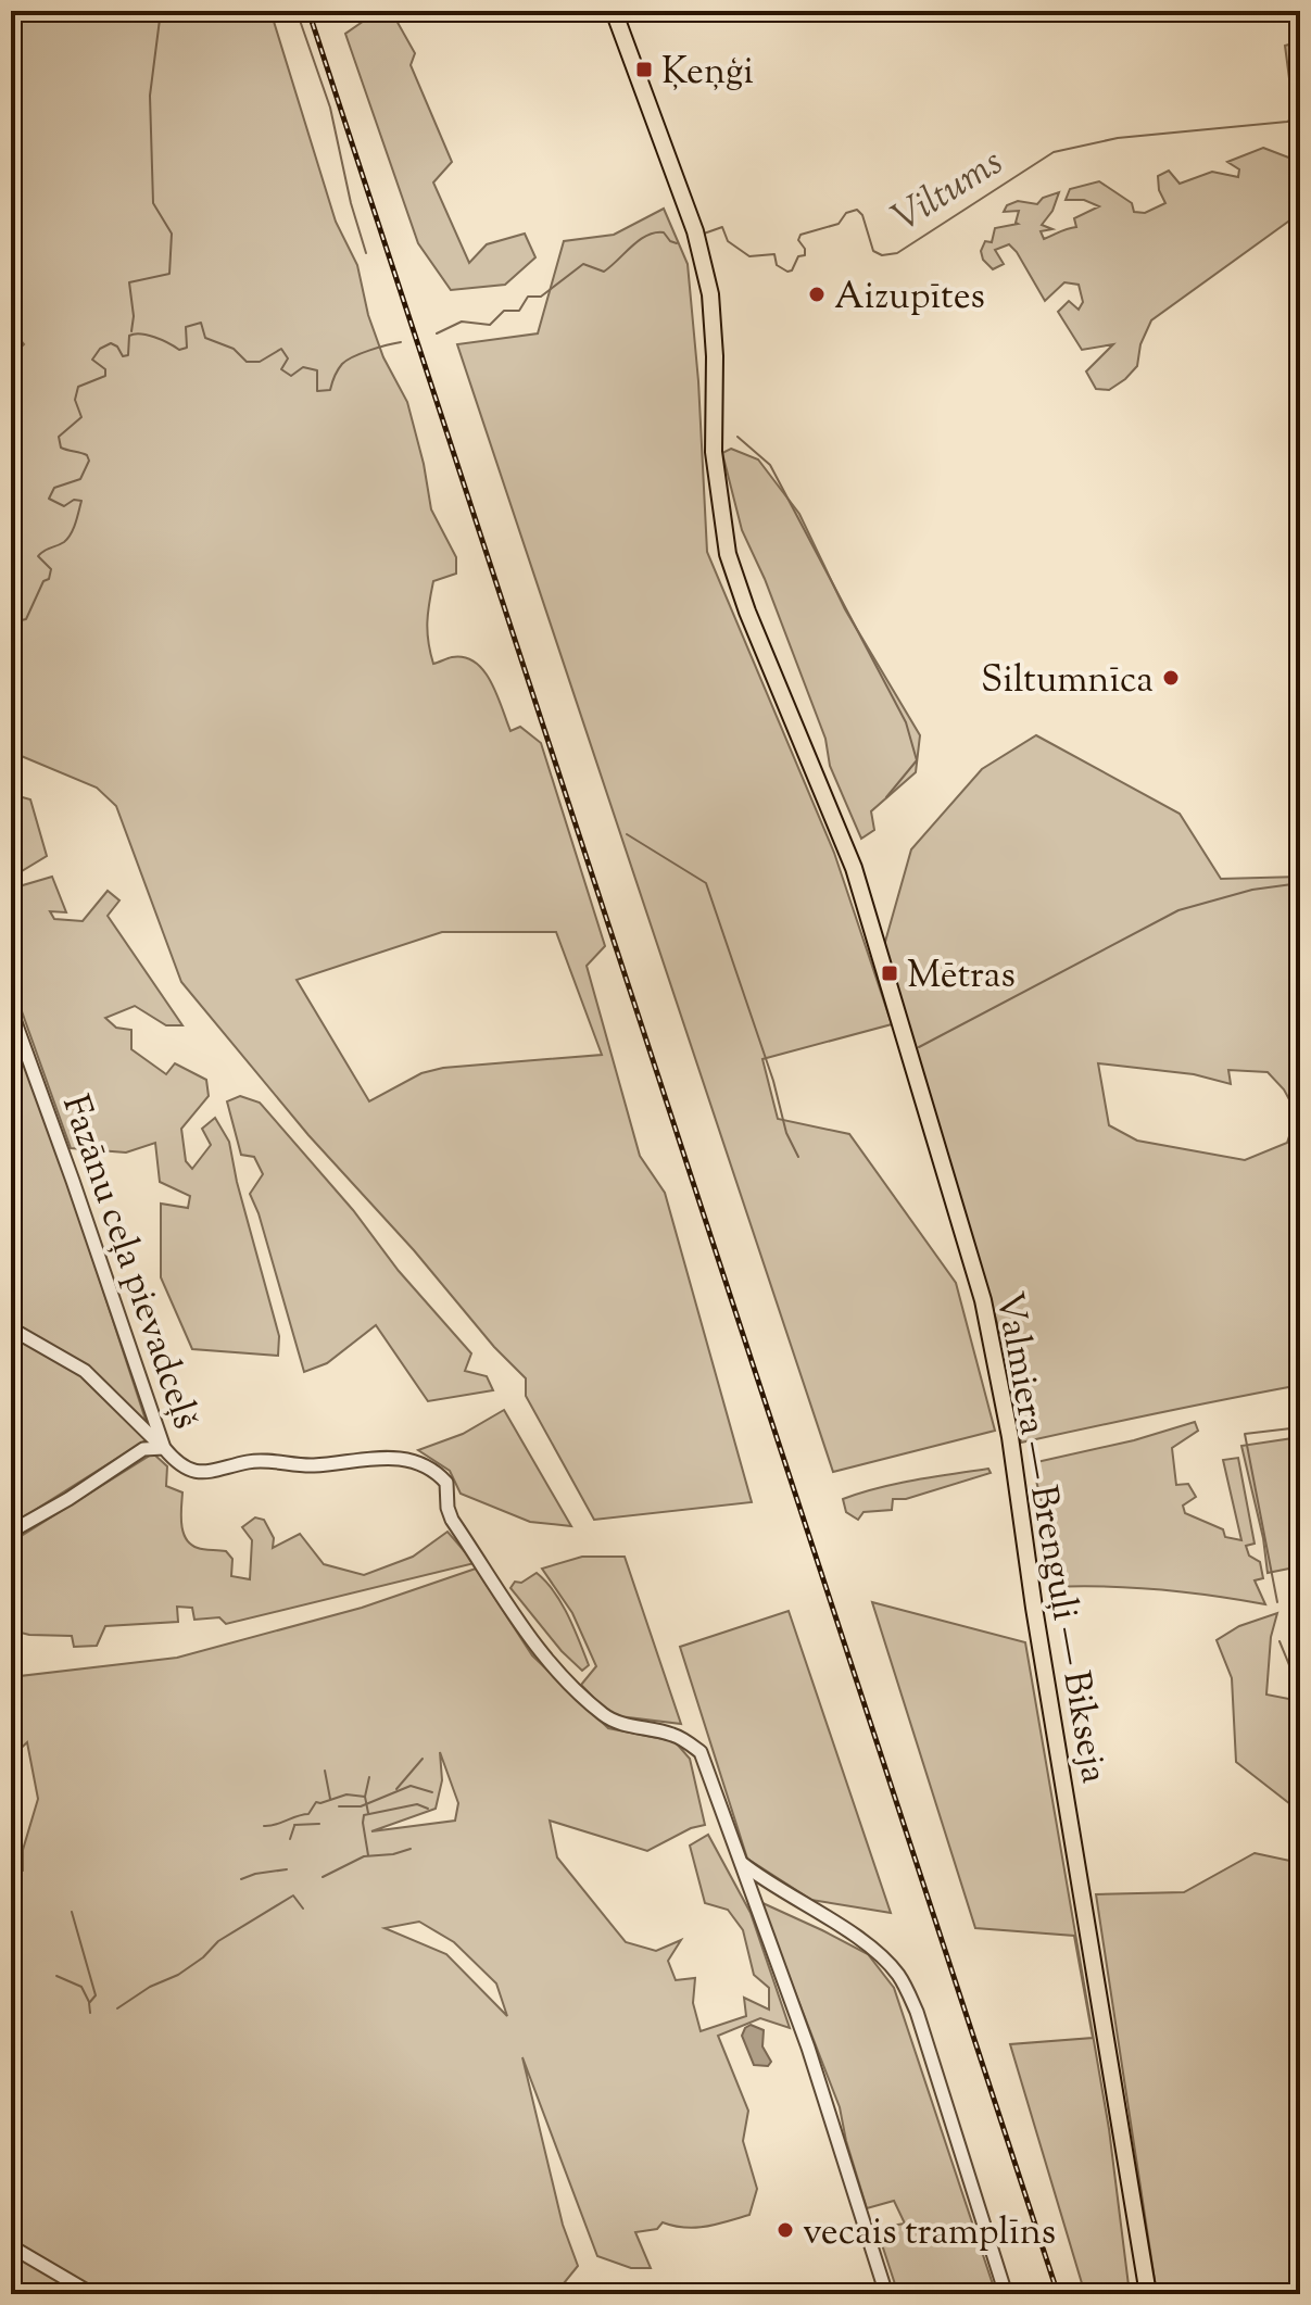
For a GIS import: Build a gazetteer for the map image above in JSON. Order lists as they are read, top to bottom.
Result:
{
  "streets": {
    "main road": ["Valmiera — Brenguļi — Bikseja"],
    "street": ["Fazānu ceļa pievadceļš"]
  },
  "water": ["Viltums"],
  "places": {
    "transit": ["Ķeņģi", "Mētras"],
    "other": ["Aizupītes", "Siltumnīca", "vecais tramplīns"]
  }
}
